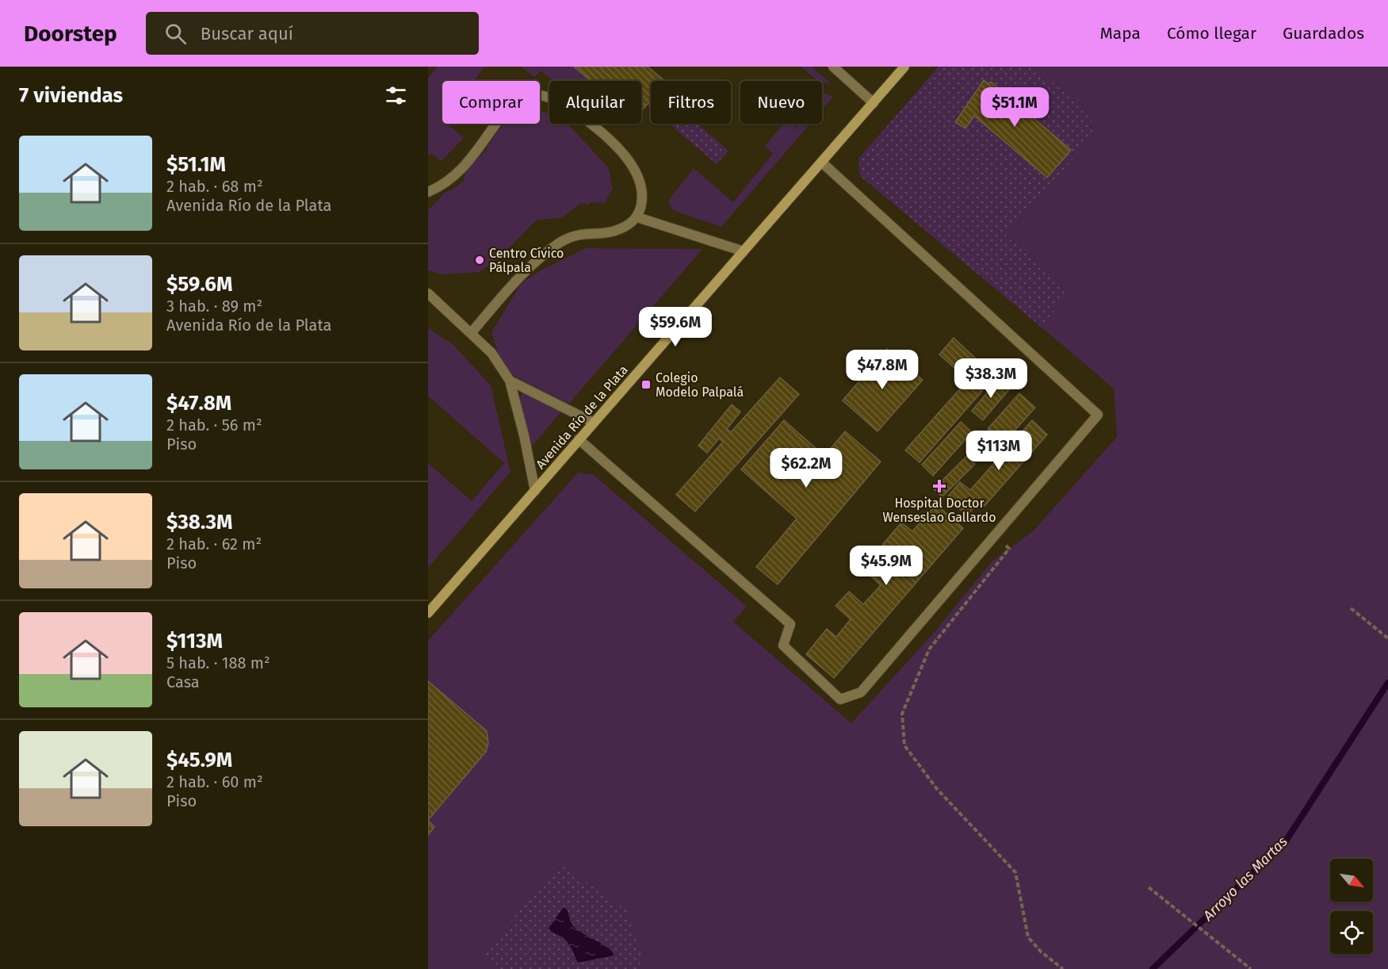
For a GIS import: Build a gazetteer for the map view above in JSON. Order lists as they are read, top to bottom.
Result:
{
  "streets": {
    "main road": ["Avenida Río de la Plata"]
  },
  "water": ["Arroyo las Martas"],
  "places": {
    "other": ["Centro Cívico Pálpala"],
    "transit": ["Colegio Modelo Palpalá"],
    "health": ["Hospital Doctor Wenseslao Gallardo"]
  },
  "north": "bottom right",
  "page": {
    "header": "Doorstep",
    "search": "Buscar aquí",
    "nav": ["Mapa", "Cómo llegar", "Guardados"],
    "heading": "7 viviendas",
    "chip": [
      "Comprar",
      "Alquilar",
      "Filtros",
      "Nuevo"
    ],
    "price": [
      "$51.1M",
      "$59.6M",
      "$47.8M",
      "$38.3M",
      "$113M",
      "$62.2M",
      "$45.9M"
    ],
    "list": [
      {
        "name": "$51.1M",
        "note": "2 hab. · 68 m² · Avenida Río de la Plata"
      },
      {
        "name": "$59.6M",
        "note": "3 hab. · 89 m² · Avenida Río de la Plata"
      },
      {
        "name": "$47.8M",
        "note": "2 hab. · 56 m² · Piso"
      },
      {
        "name": "$38.3M",
        "note": "2 hab. · 62 m² · Piso"
      },
      {
        "name": "$113M",
        "note": "5 hab. · 188 m² · Casa"
      },
      {
        "name": "$45.9M",
        "note": "2 hab. · 60 m² · Piso"
      }
    ]
  }
}
